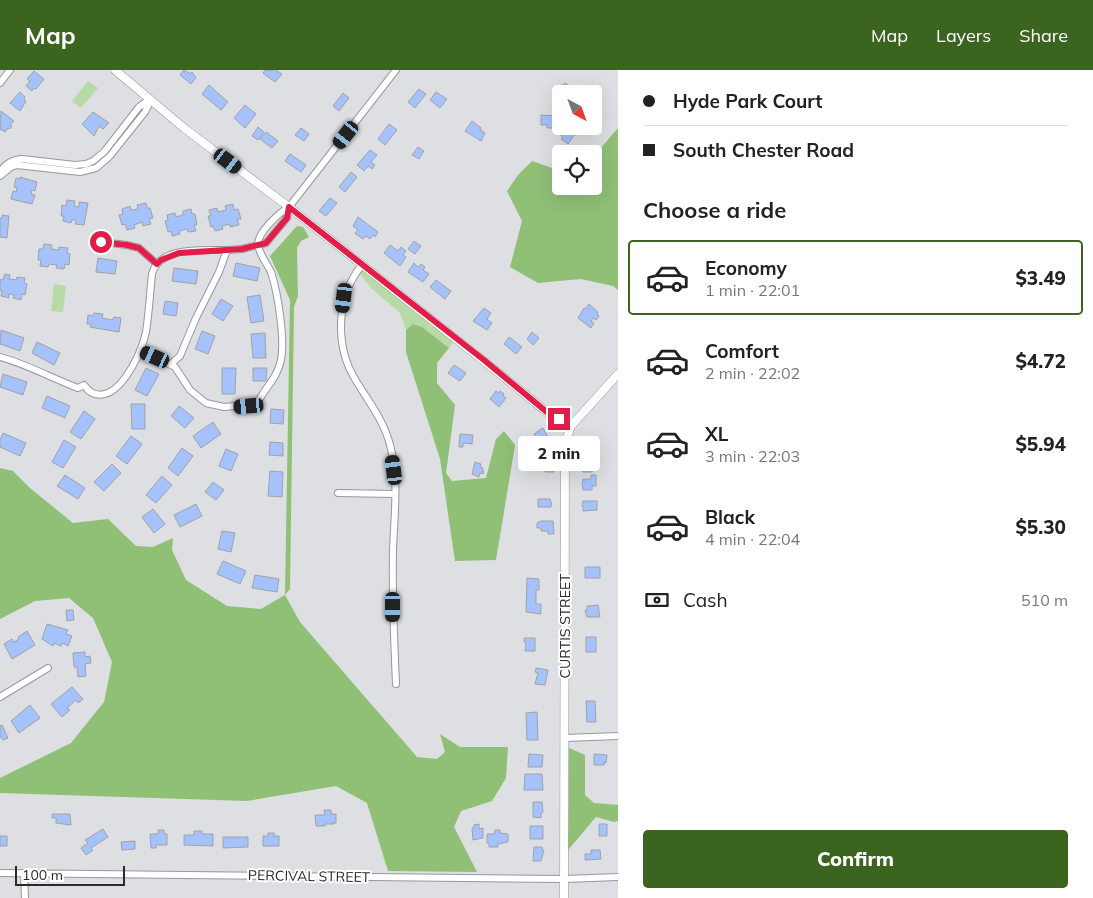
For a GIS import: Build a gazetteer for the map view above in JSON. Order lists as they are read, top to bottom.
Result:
{
  "streets": {
    "street": ["CURTIS STREET", "PERCIVAL STREET"]
  },
  "crossings": [
    ["CURTIS STREET", "PERCIVAL STREET"]
  ],
  "scale_bar": "100 m",
  "north": "bottom right",
  "page": {
    "header": "Map",
    "nav": ["Map", "Layers", "Share"],
    "banner": ["Hyde Park Court", "South Chester Road"],
    "heading": "Choose a ride",
    "list": [
      {
        "name": "Economy",
        "note": "1 min · 22:01",
        "value": "$3.49"
      },
      {
        "name": "Comfort",
        "note": "2 min · 22:02",
        "value": "$4.72"
      },
      {
        "name": "XL",
        "note": "3 min · 22:03",
        "value": "$5.94"
      },
      {
        "name": "Black",
        "note": "4 min · 22:04",
        "value": "$5.30"
      }
    ],
    "bubble": "2 min",
    "pay": ["Cash", "510 m"],
    "buttons": "Confirm",
    "scale": "100 m"
  }
}
